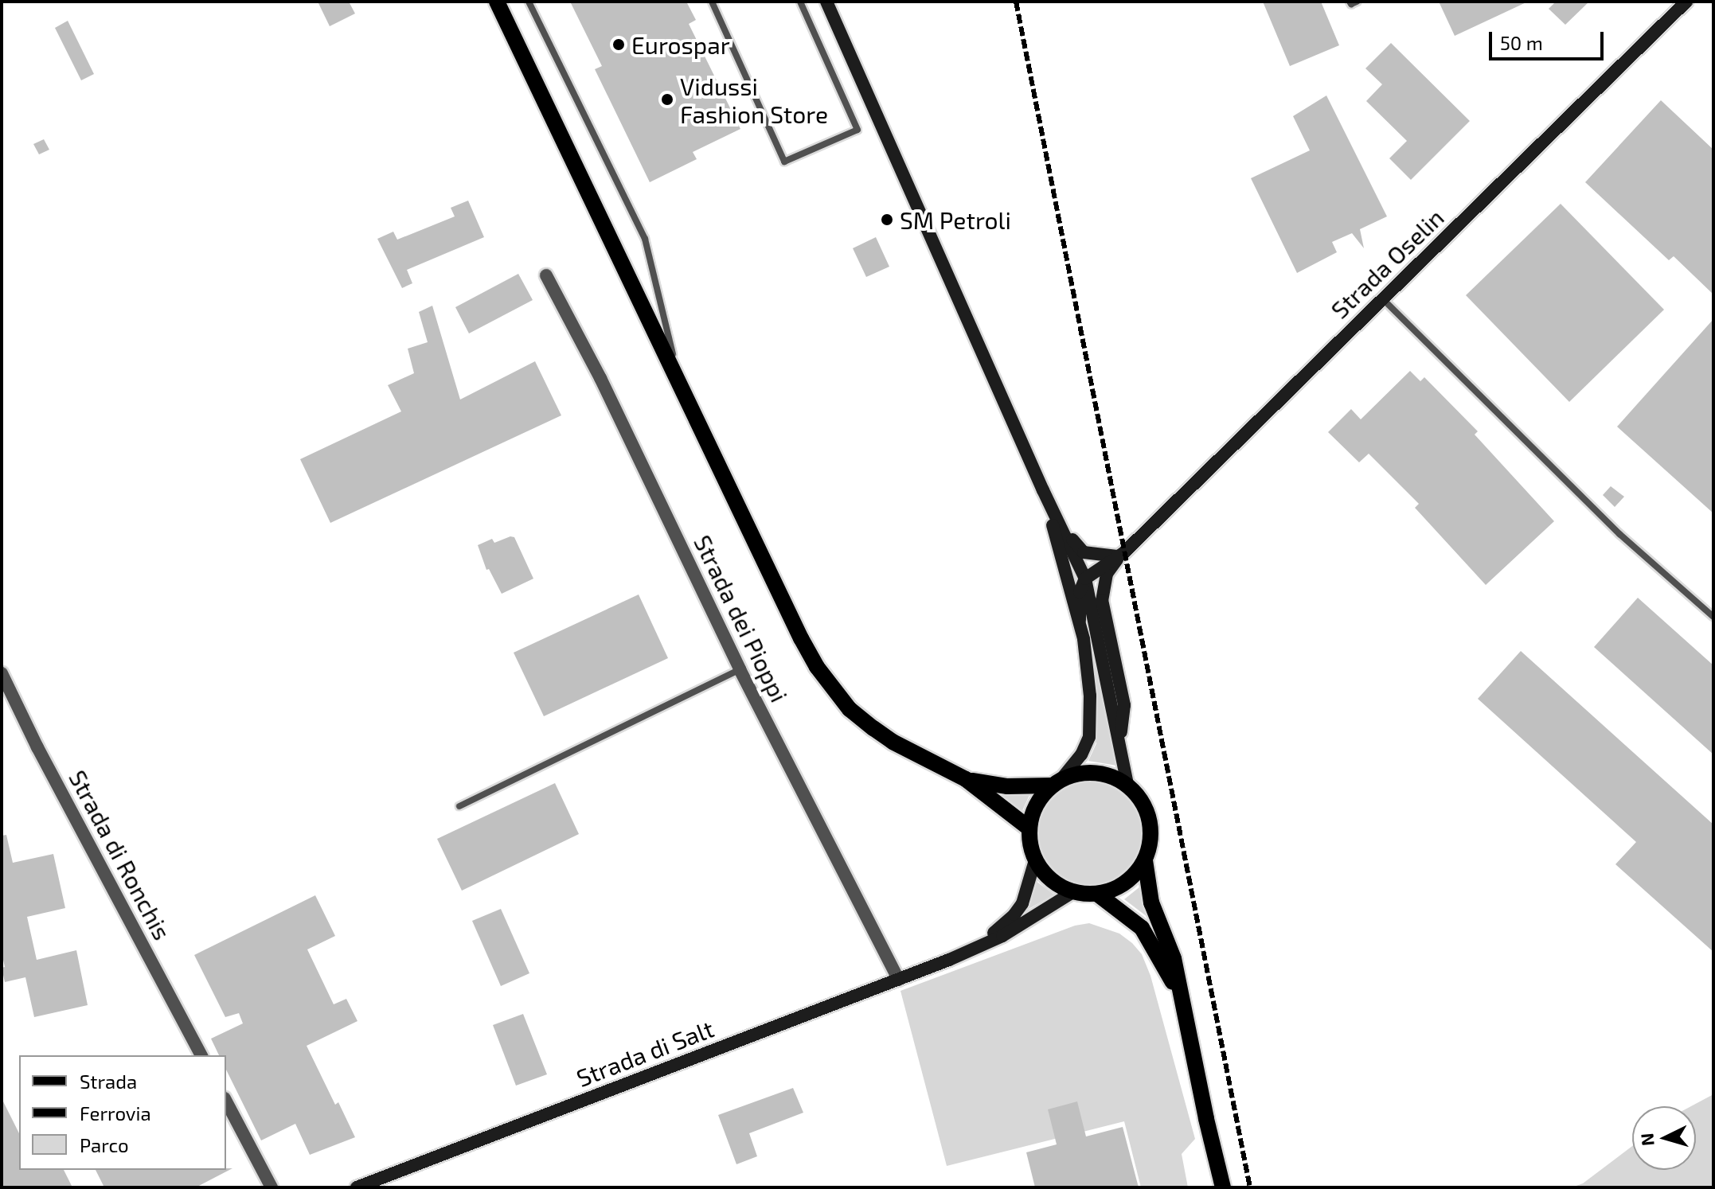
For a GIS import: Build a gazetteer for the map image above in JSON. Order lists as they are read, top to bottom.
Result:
{
  "streets": {
    "street": [
      "Strada Oselin",
      "Strada dei Pioppi",
      "Strada di Ronchis",
      "Strada di Salt"
    ]
  },
  "crossings": [
    ["Strada dei Pioppi", "Strada di Salt"]
  ],
  "places": ["Eurospar", "Vidussi Fashion Store", "SM Petroli"],
  "legend": ["Strada", "Ferrovia", "Parco"],
  "scale_bar": "50 m",
  "north": "left"
}
